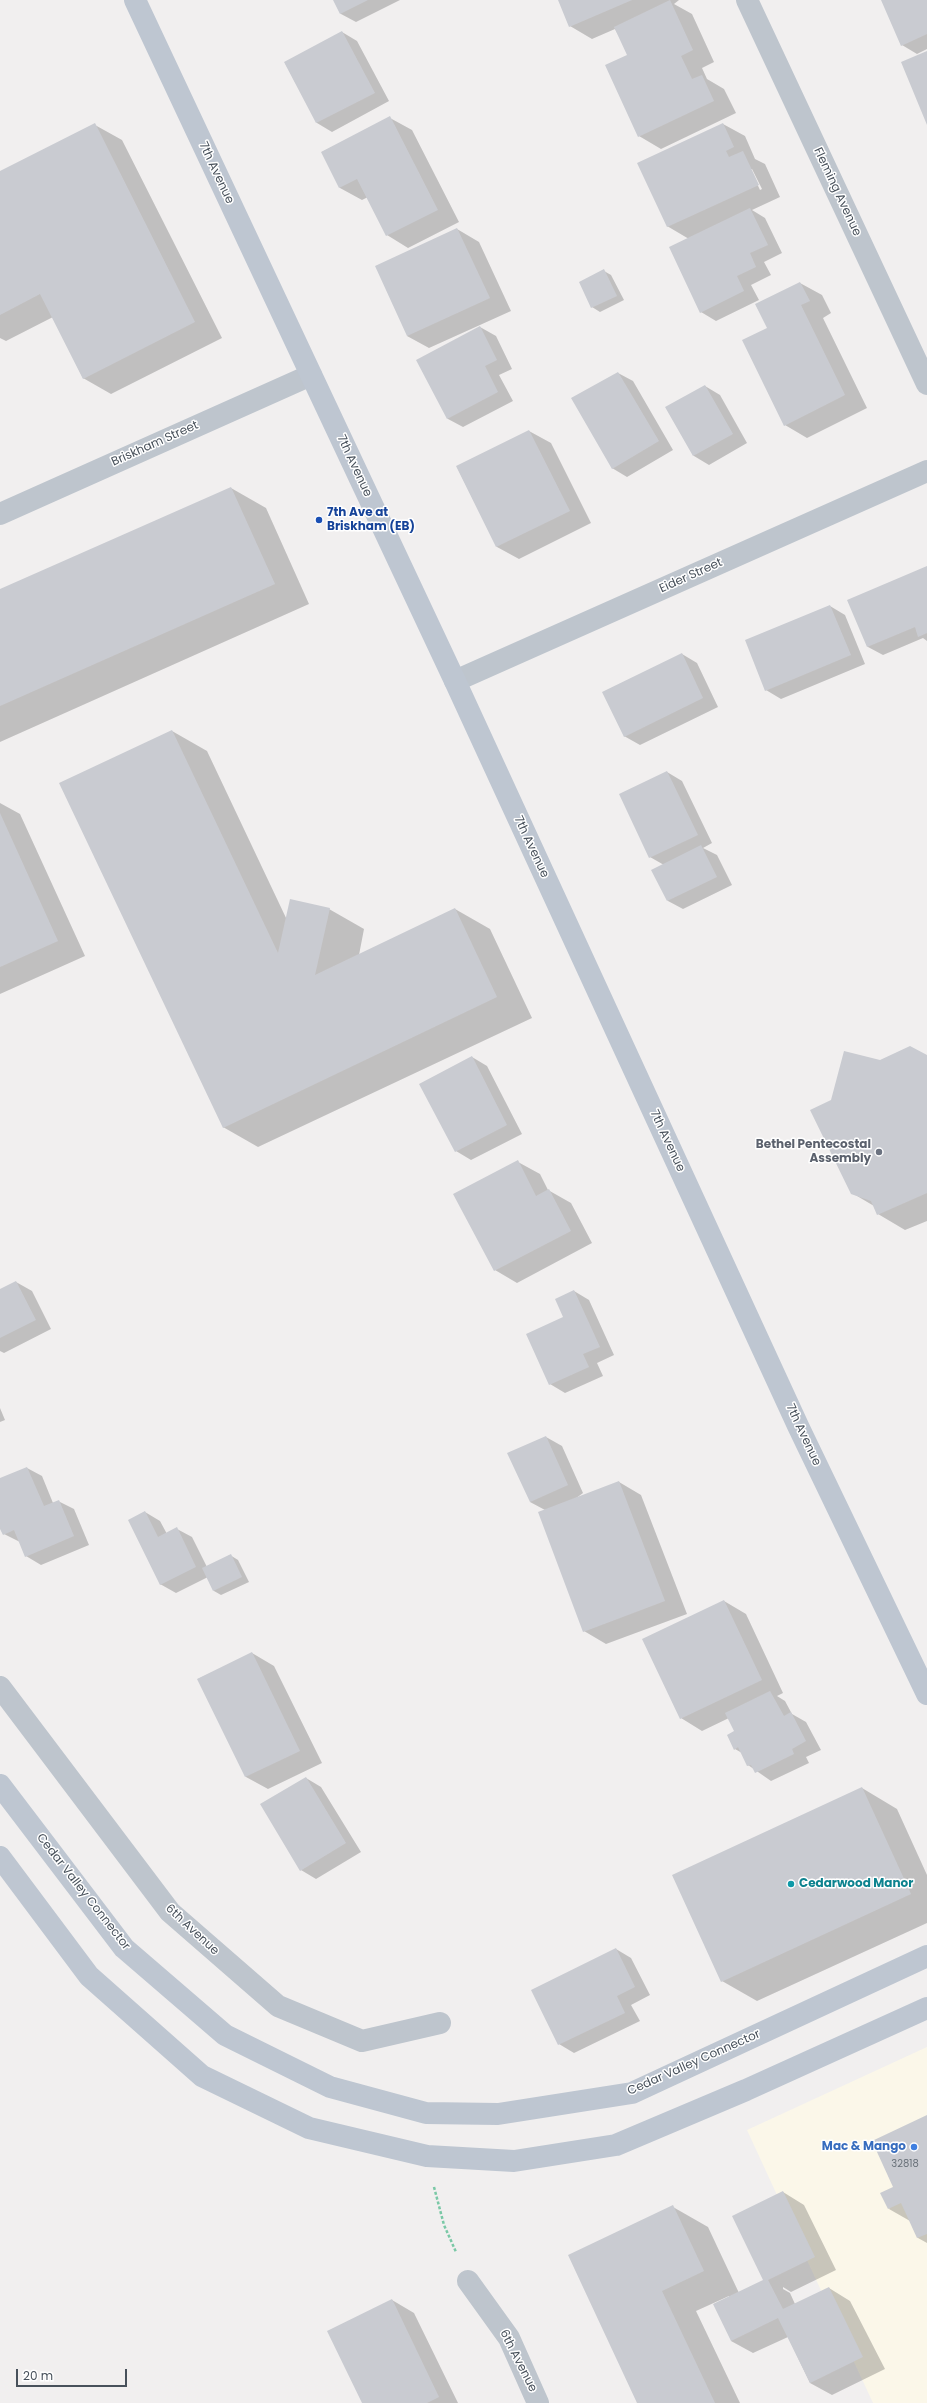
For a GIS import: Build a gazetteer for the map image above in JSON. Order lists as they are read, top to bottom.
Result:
{
  "streets": {
    "main road": ["7th Avenue", "Cedar Valley Connector"],
    "street": [
      "Fleming Avenue",
      "Briskham Street",
      "Eider Street",
      "6th Avenue"
    ]
  },
  "crossings": [
    ["7th Avenue", "Briskham Street"],
    ["7th Avenue", "Eider Street"]
  ],
  "places": [
    "7th Ave at Briskham (EB)",
    "Bethel Pentecostal Assembly",
    "Cedarwood Manor",
    "Mac & Mango"
  ],
  "house_numbers": ["32818"],
  "scale_bar": "20 m"
}
